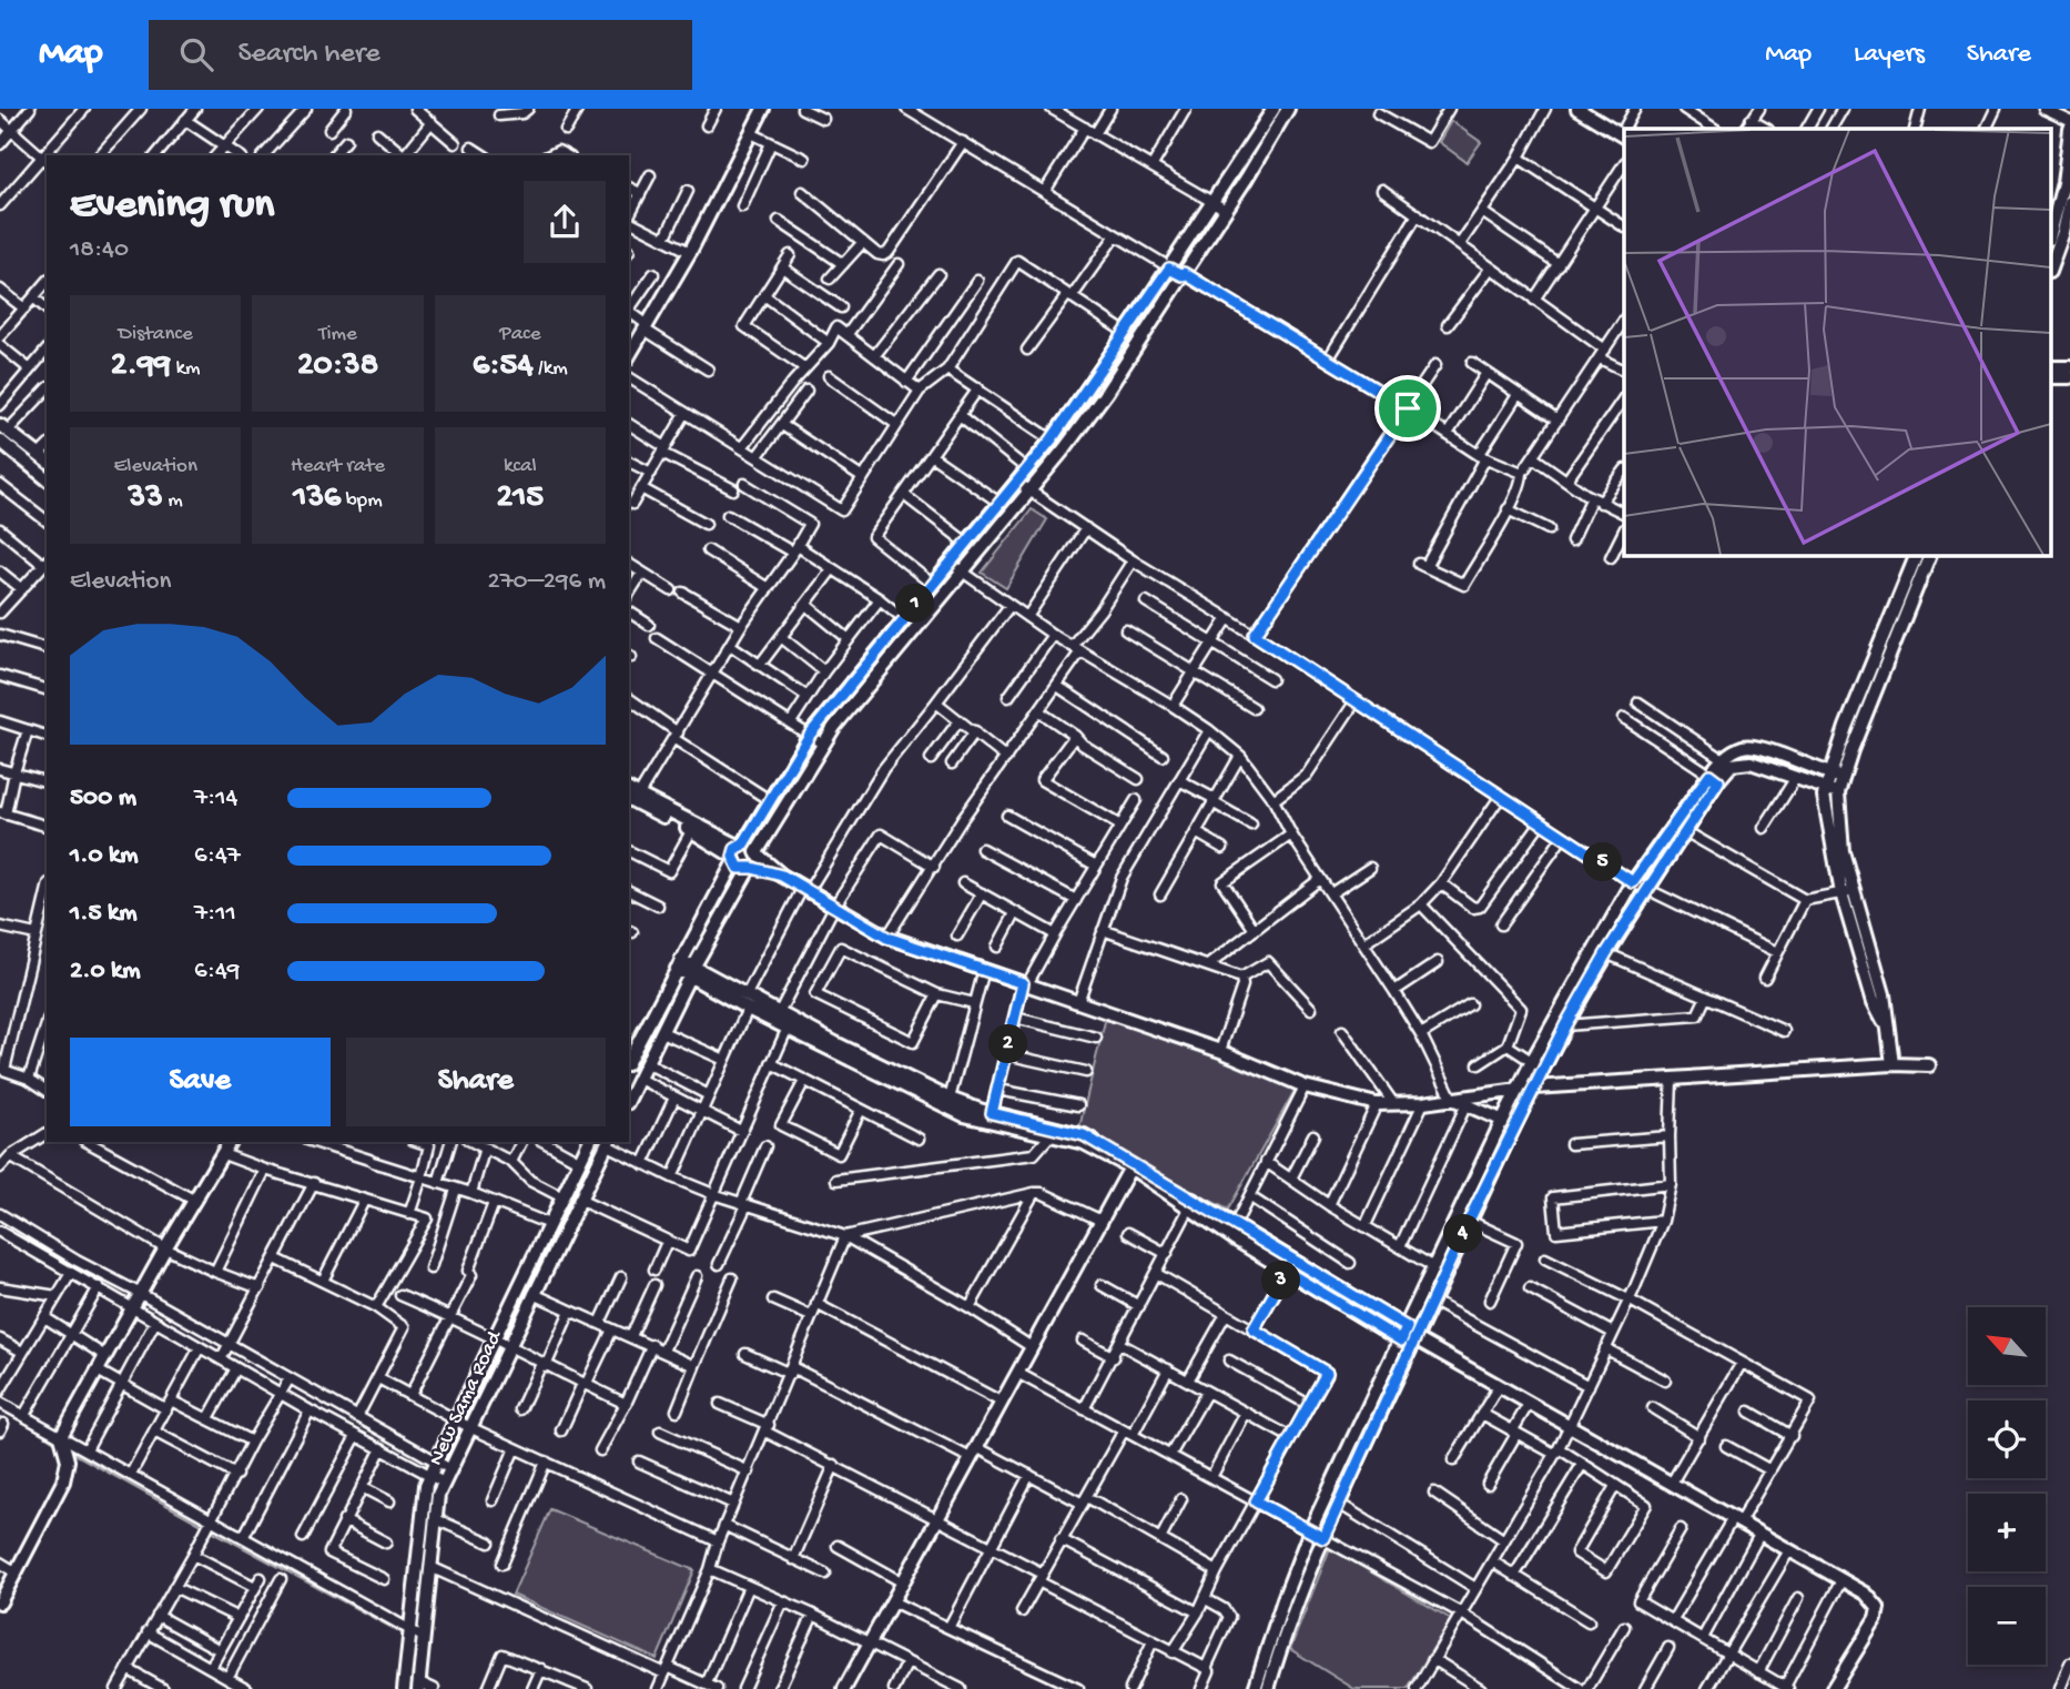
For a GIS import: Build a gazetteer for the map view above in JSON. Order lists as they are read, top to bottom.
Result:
{
  "streets": {
    "street": ["New Sama Road"]
  },
  "north": "top left",
  "page": {
    "header": "Map",
    "search": "Search here",
    "nav": ["Map", "Layers", "Share"],
    "heading": ["Evening run", "18:40"],
    "stats": [
      ["Distance", "2.99 km"],
      ["Time", "20:38"],
      ["Pace", "6:54 /km"],
      ["Elevation", "33 m"],
      ["Heart rate", "136 bpm"],
      ["kcal", "215"]
    ],
    "chart": ["Elevation", "270–296 m"],
    "pins": [
      "1",
      "5",
      "2",
      "4",
      "3"
    ],
    "list": [
      {
        "name": "500 m",
        "note": "7:14"
      },
      {
        "name": "1.0 km",
        "note": "6:47"
      },
      {
        "name": "1.5 km",
        "note": "7:11"
      },
      {
        "name": "2.0 km",
        "note": "6:49"
      }
    ],
    "buttons": ["Save", "Share"],
    "map_buttons": ["+", "−"]
  }
}
